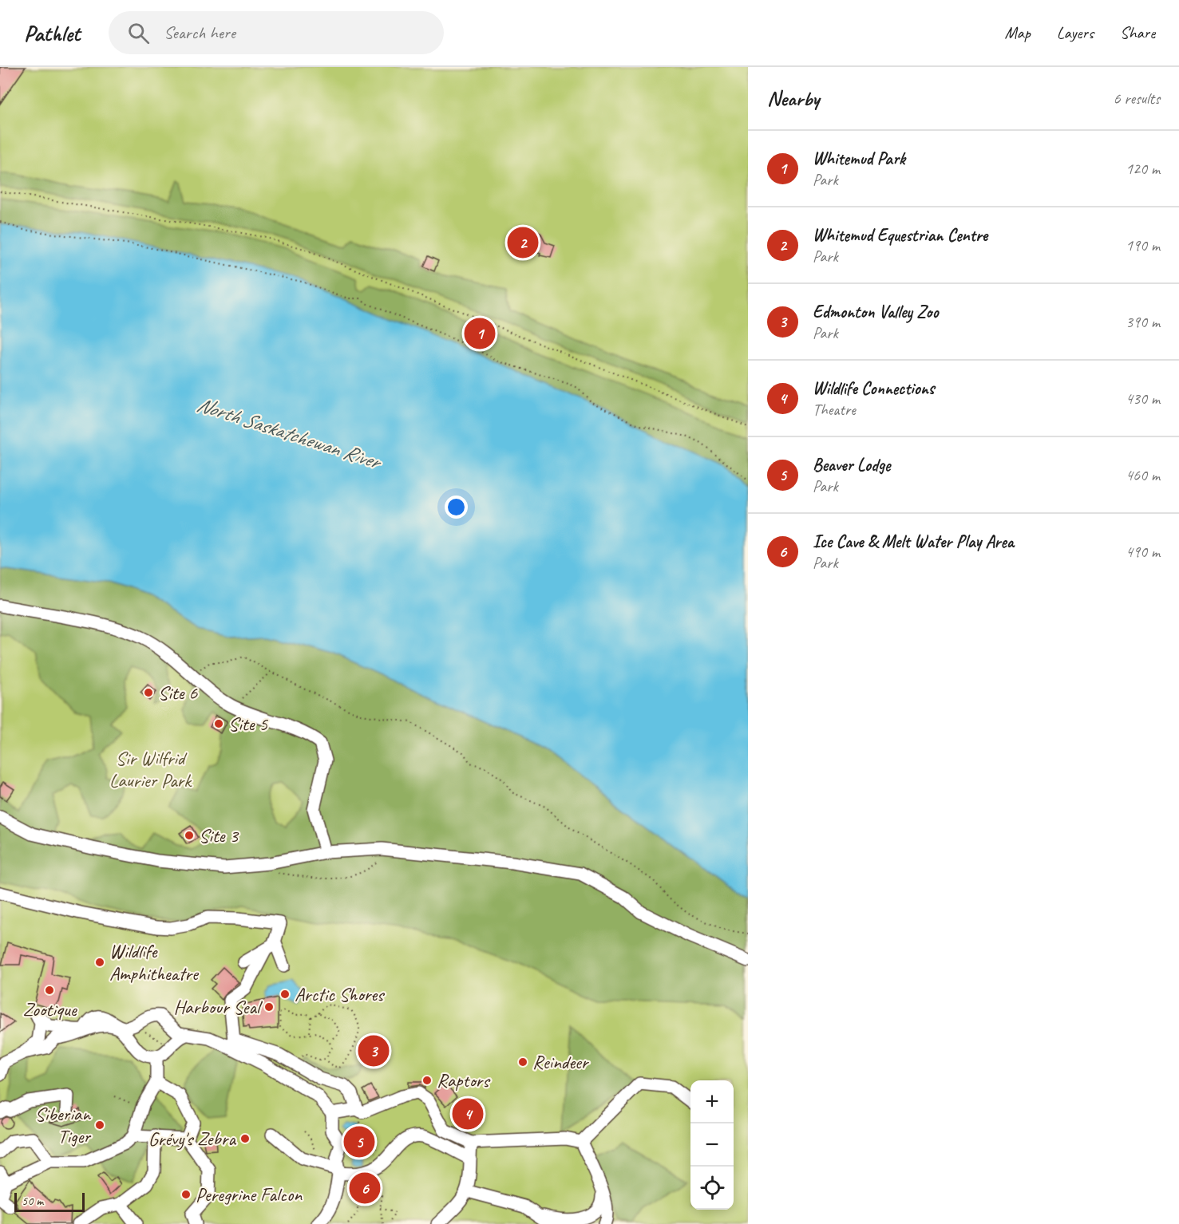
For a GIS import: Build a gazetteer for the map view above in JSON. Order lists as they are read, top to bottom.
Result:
{
  "water": ["North Saskatchewan River"],
  "parks": ["Sir Wilfrid Laurier Park"],
  "places": [
    "Site 6",
    "Site 5",
    "Site 3",
    "Wildlife Amphitheatre",
    "Zootique",
    "Arctic Shores",
    "Harbour Seal",
    "Reindeer",
    "Raptors",
    "Siberian Tiger",
    "Grévy's Zebra",
    "Peregrine Falcon"
  ],
  "scale_bar": "50 m",
  "page": {
    "header": "Pathlet",
    "search": "Search here",
    "nav": ["Map", "Layers", "Share"],
    "heading": ["Nearby", "6 results"],
    "list": [
      {
        "mark": "1",
        "name": "Whitemud Park",
        "note": "Park",
        "value": "120 m"
      },
      {
        "mark": "2",
        "name": "Whitemud Equestrian Centre",
        "note": "Park",
        "value": "190 m"
      },
      {
        "mark": "3",
        "name": "Edmonton Valley Zoo",
        "note": "Park",
        "value": "390 m"
      },
      {
        "mark": "4",
        "name": "Wildlife Connections",
        "note": "Theatre",
        "value": "430 m"
      },
      {
        "mark": "5",
        "name": "Beaver Lodge",
        "note": "Park",
        "value": "460 m"
      },
      {
        "mark": "6",
        "name": "Ice Cave & Melt Water Play Area",
        "note": "Park",
        "value": "490 m"
      }
    ],
    "pins": [
      "2",
      "1",
      "3",
      "4",
      "5",
      "6"
    ],
    "map_buttons": ["+", "−"],
    "scale": "50 m"
  }
}
